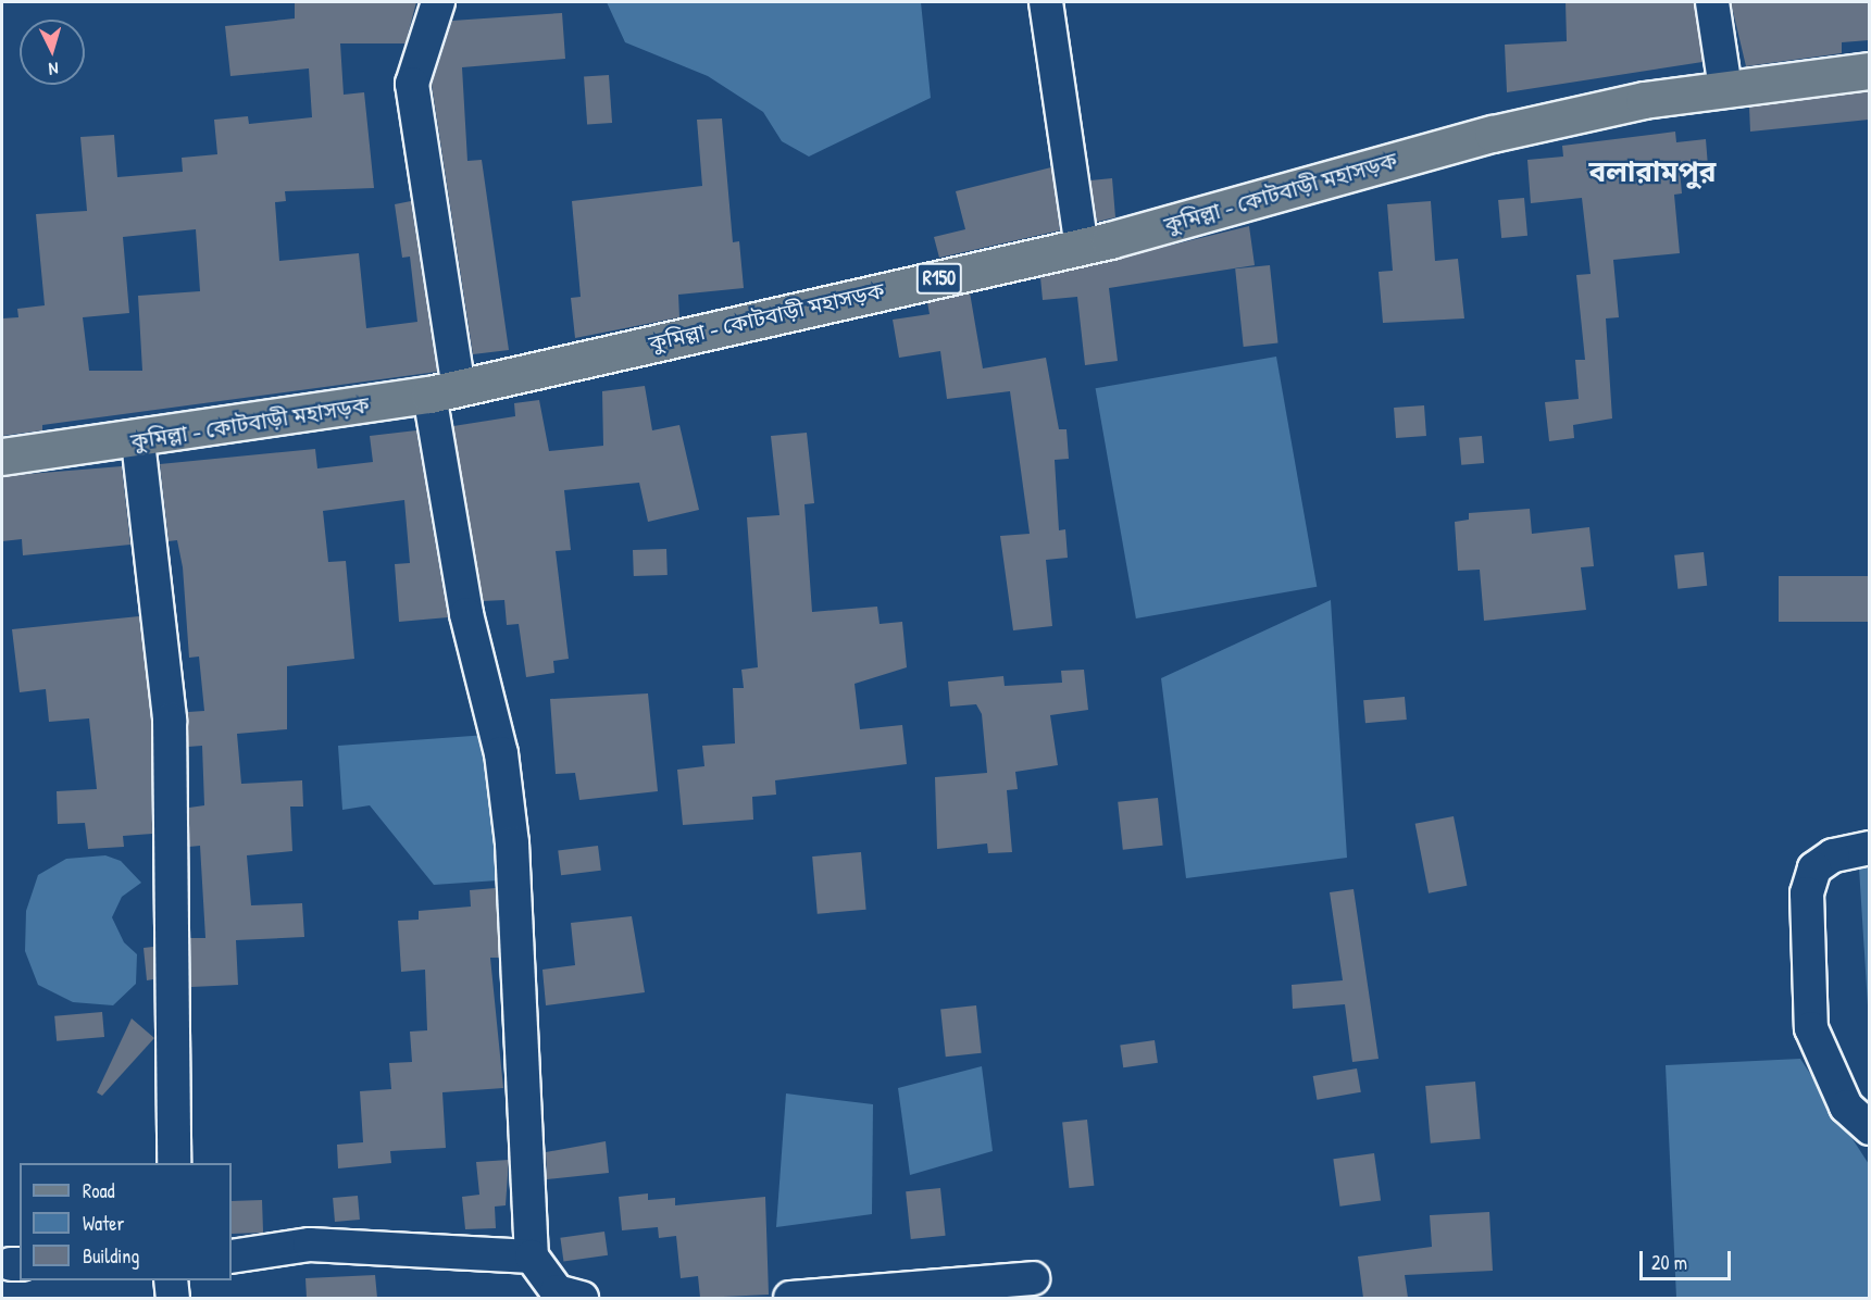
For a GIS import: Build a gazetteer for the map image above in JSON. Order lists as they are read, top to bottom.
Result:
{
  "streets": {
    "main road": ["কুমিল্লা - কোটবাড়ী মহাসড়ক", "R150"]
  },
  "districts": ["বলারামপুর"],
  "legend": ["Road", "Water", "Building"],
  "scale_bar": "20 m",
  "north": "bottom"
}
